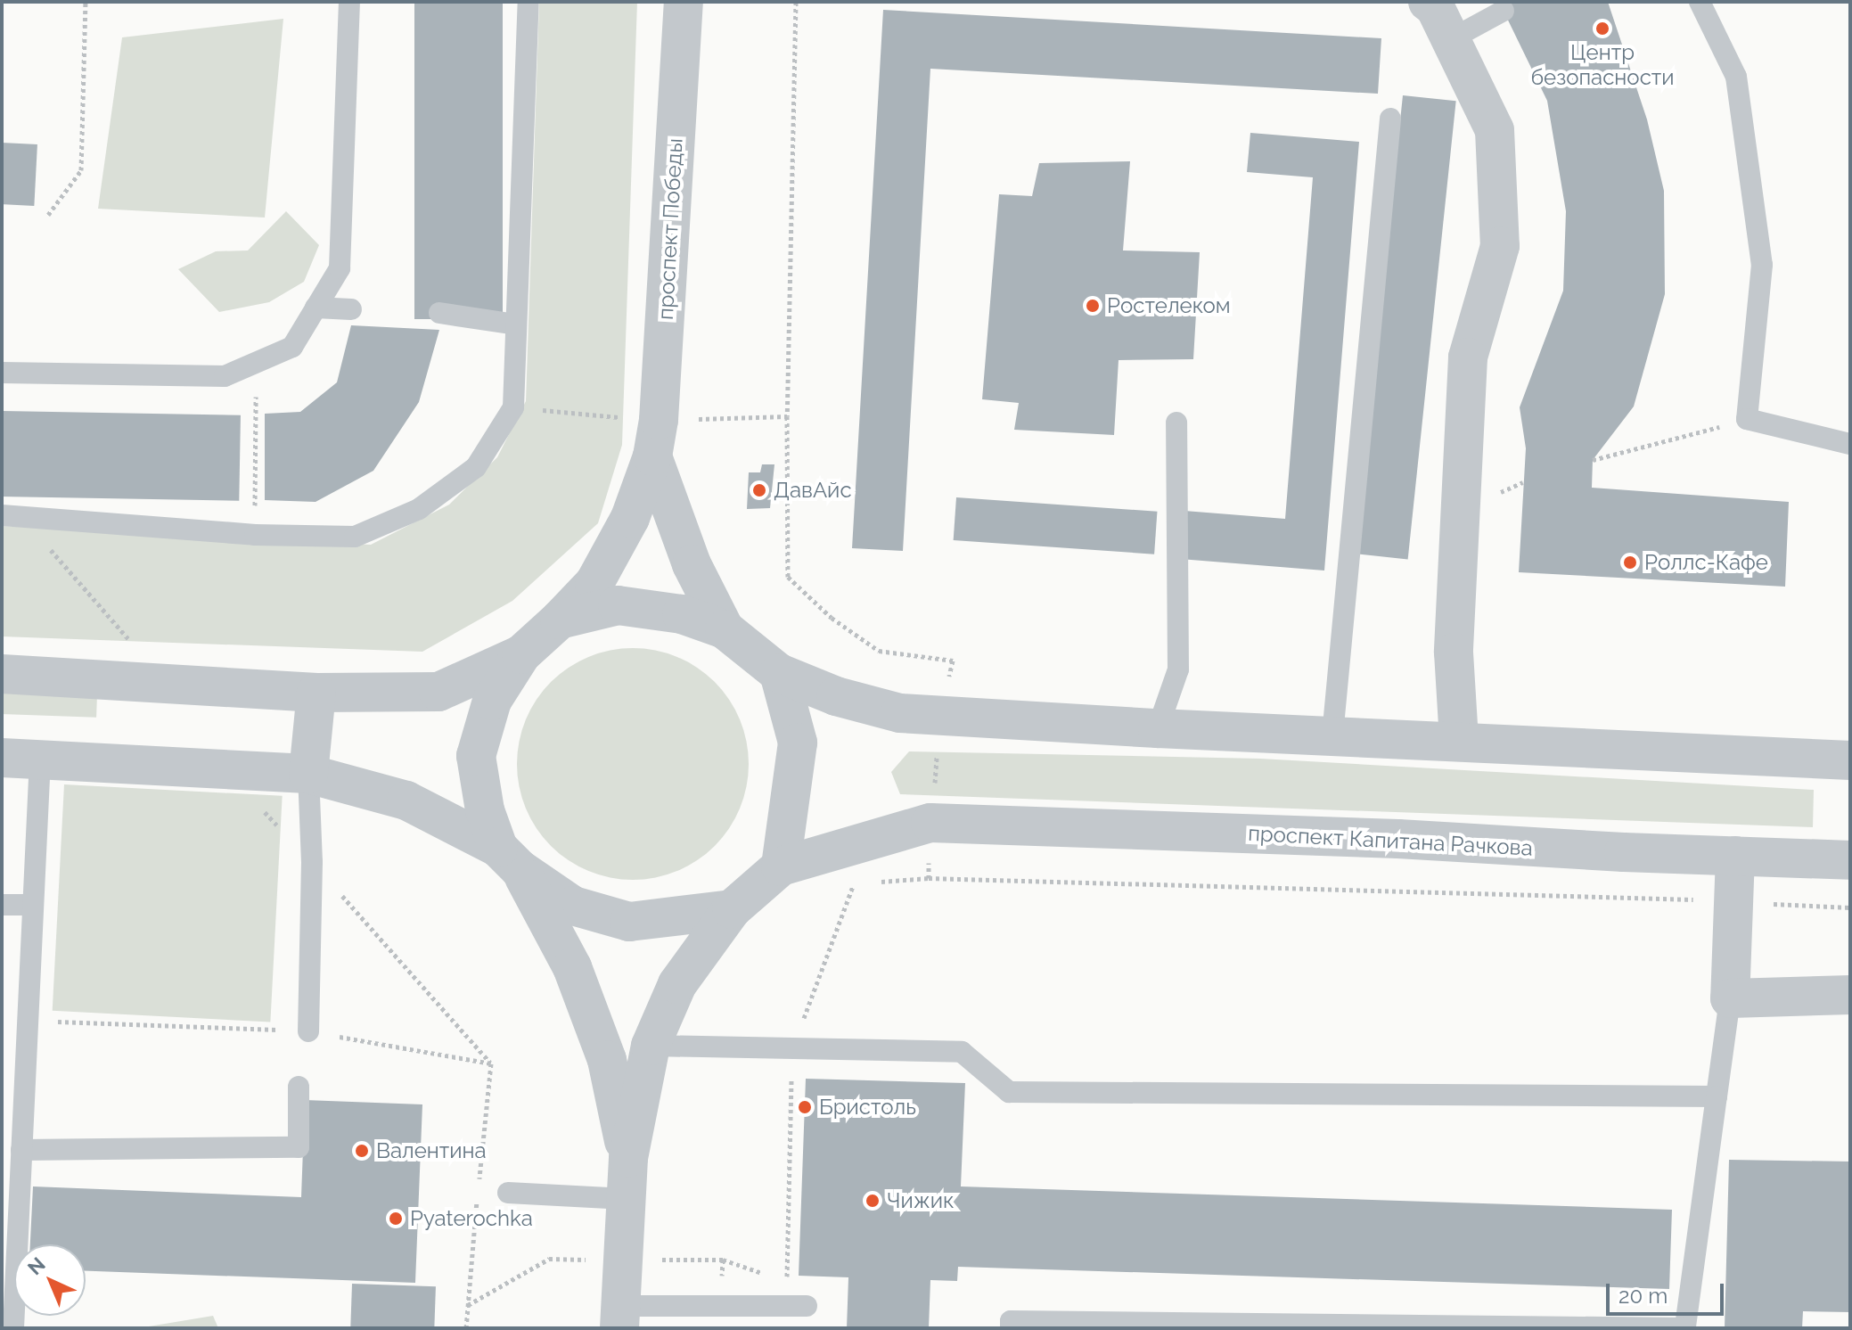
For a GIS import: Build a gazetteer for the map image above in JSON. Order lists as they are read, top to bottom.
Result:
{
  "streets": {
    "street": ["проспект Победы", "проспект Капитана Рачкова"]
  },
  "places": [
    "Центр безопасности",
    "Ростелеком",
    "ДавАйс",
    "Роллс-Кафе",
    "Бристоль",
    "Валентина",
    "Чижик",
    "Pyaterochka"
  ],
  "scale_bar": "20 m",
  "north": "top left"
}
